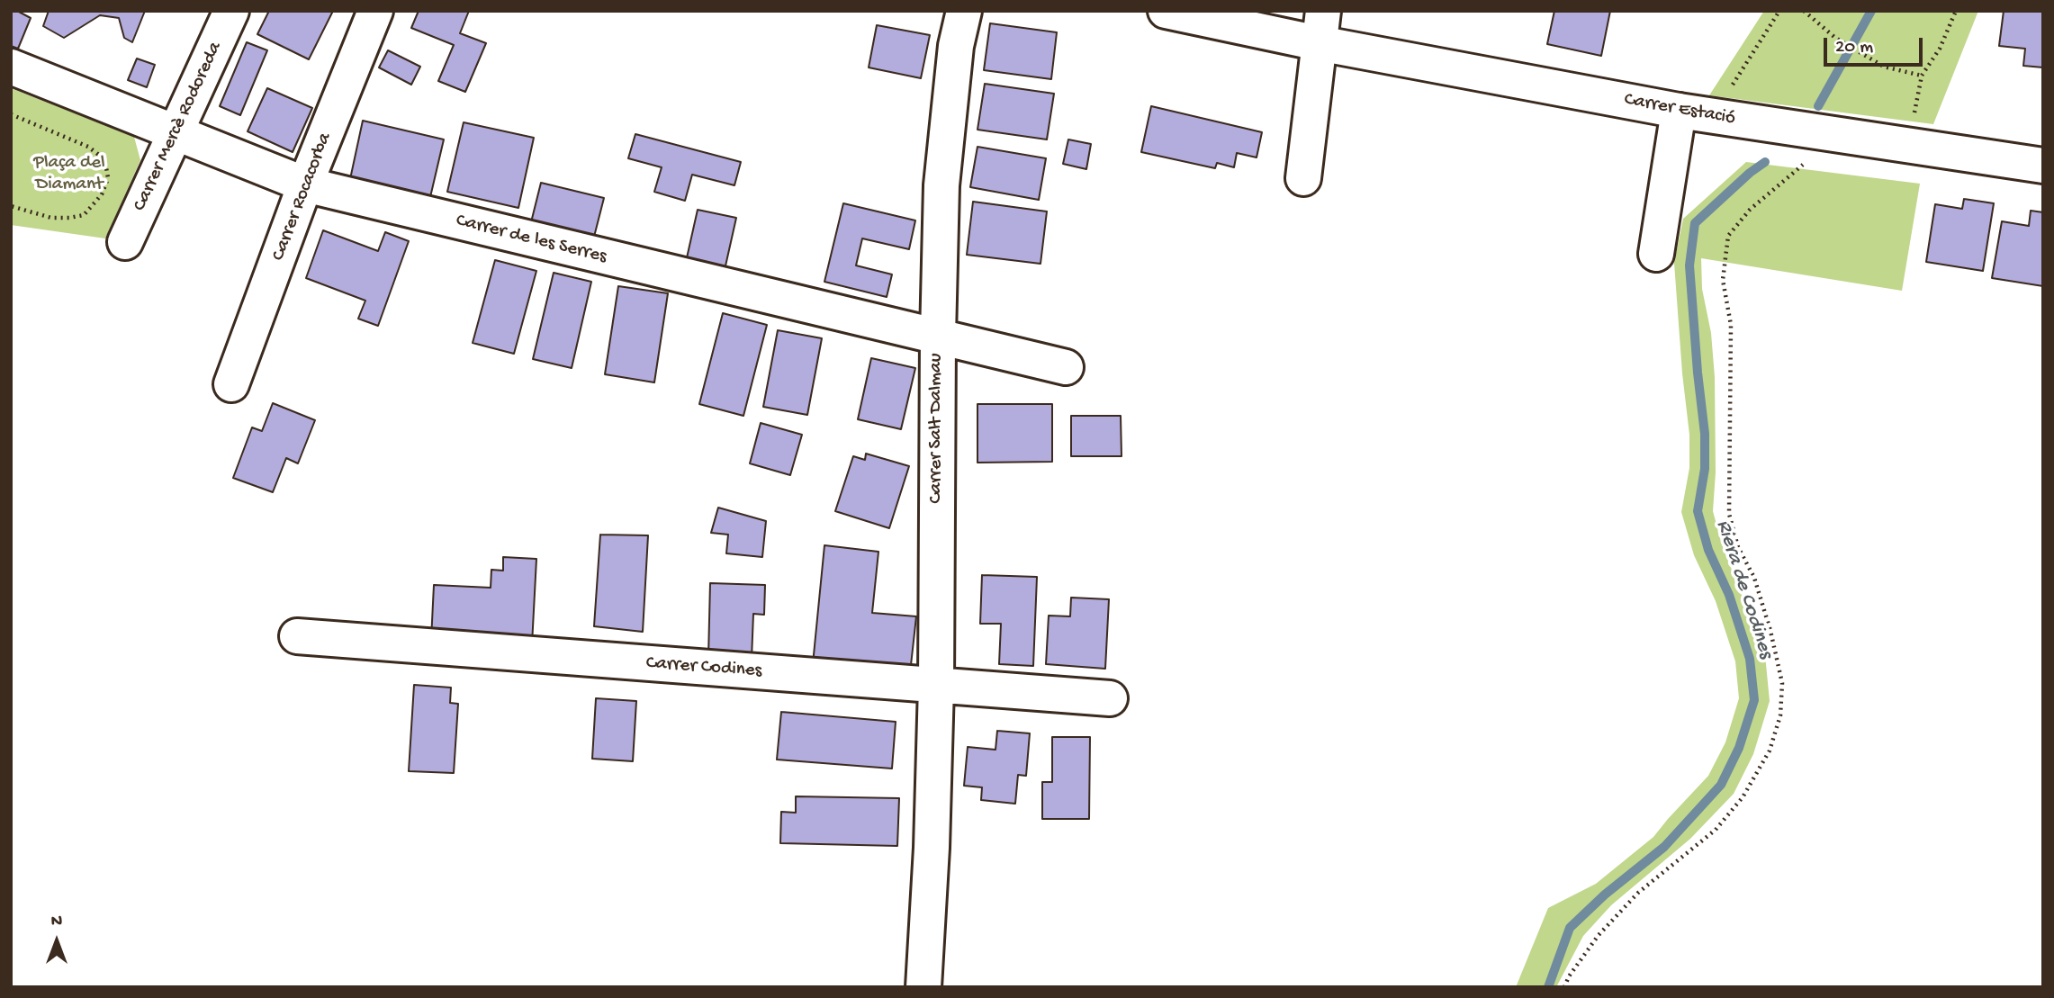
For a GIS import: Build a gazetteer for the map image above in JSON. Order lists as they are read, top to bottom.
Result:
{
  "streets": {
    "street": [
      "Carrer Estació",
      "Carrer Mercè Rodoreda",
      "Carrer Rocacorba",
      "Carrer de les Serres",
      "Carrer Salt Dalmau",
      "Carrer Codines"
    ]
  },
  "crossings": [
    ["Carrer Mercè Rodoreda", "Carrer de les Serres"],
    ["Carrer Rocacorba", "Carrer de les Serres"],
    ["Carrer de les Serres", "Carrer Salt Dalmau"],
    ["Carrer Salt Dalmau", "Carrer Codines"]
  ],
  "water": ["Riera de Codines"],
  "parks": ["Plaça del Diamant"],
  "scale_bar": "20 m",
  "north": "top"
}
